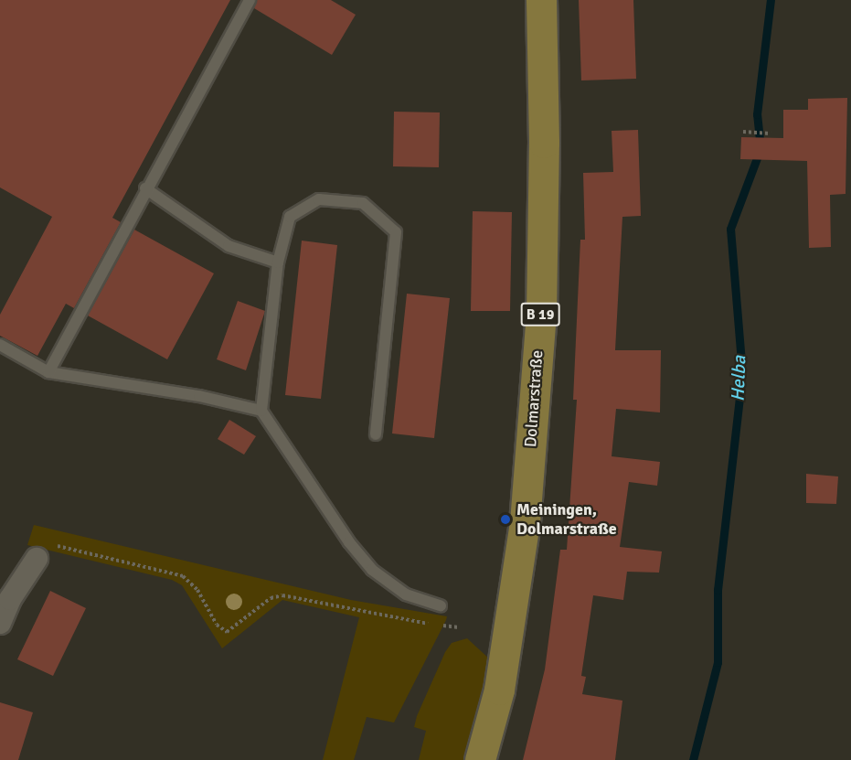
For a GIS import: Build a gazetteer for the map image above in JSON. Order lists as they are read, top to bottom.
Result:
{
  "streets": {
    "main road": ["B 19", "Dolmarstraße"]
  },
  "water": ["Helba"],
  "places": ["Meiningen, Dolmarstraße"]
}
